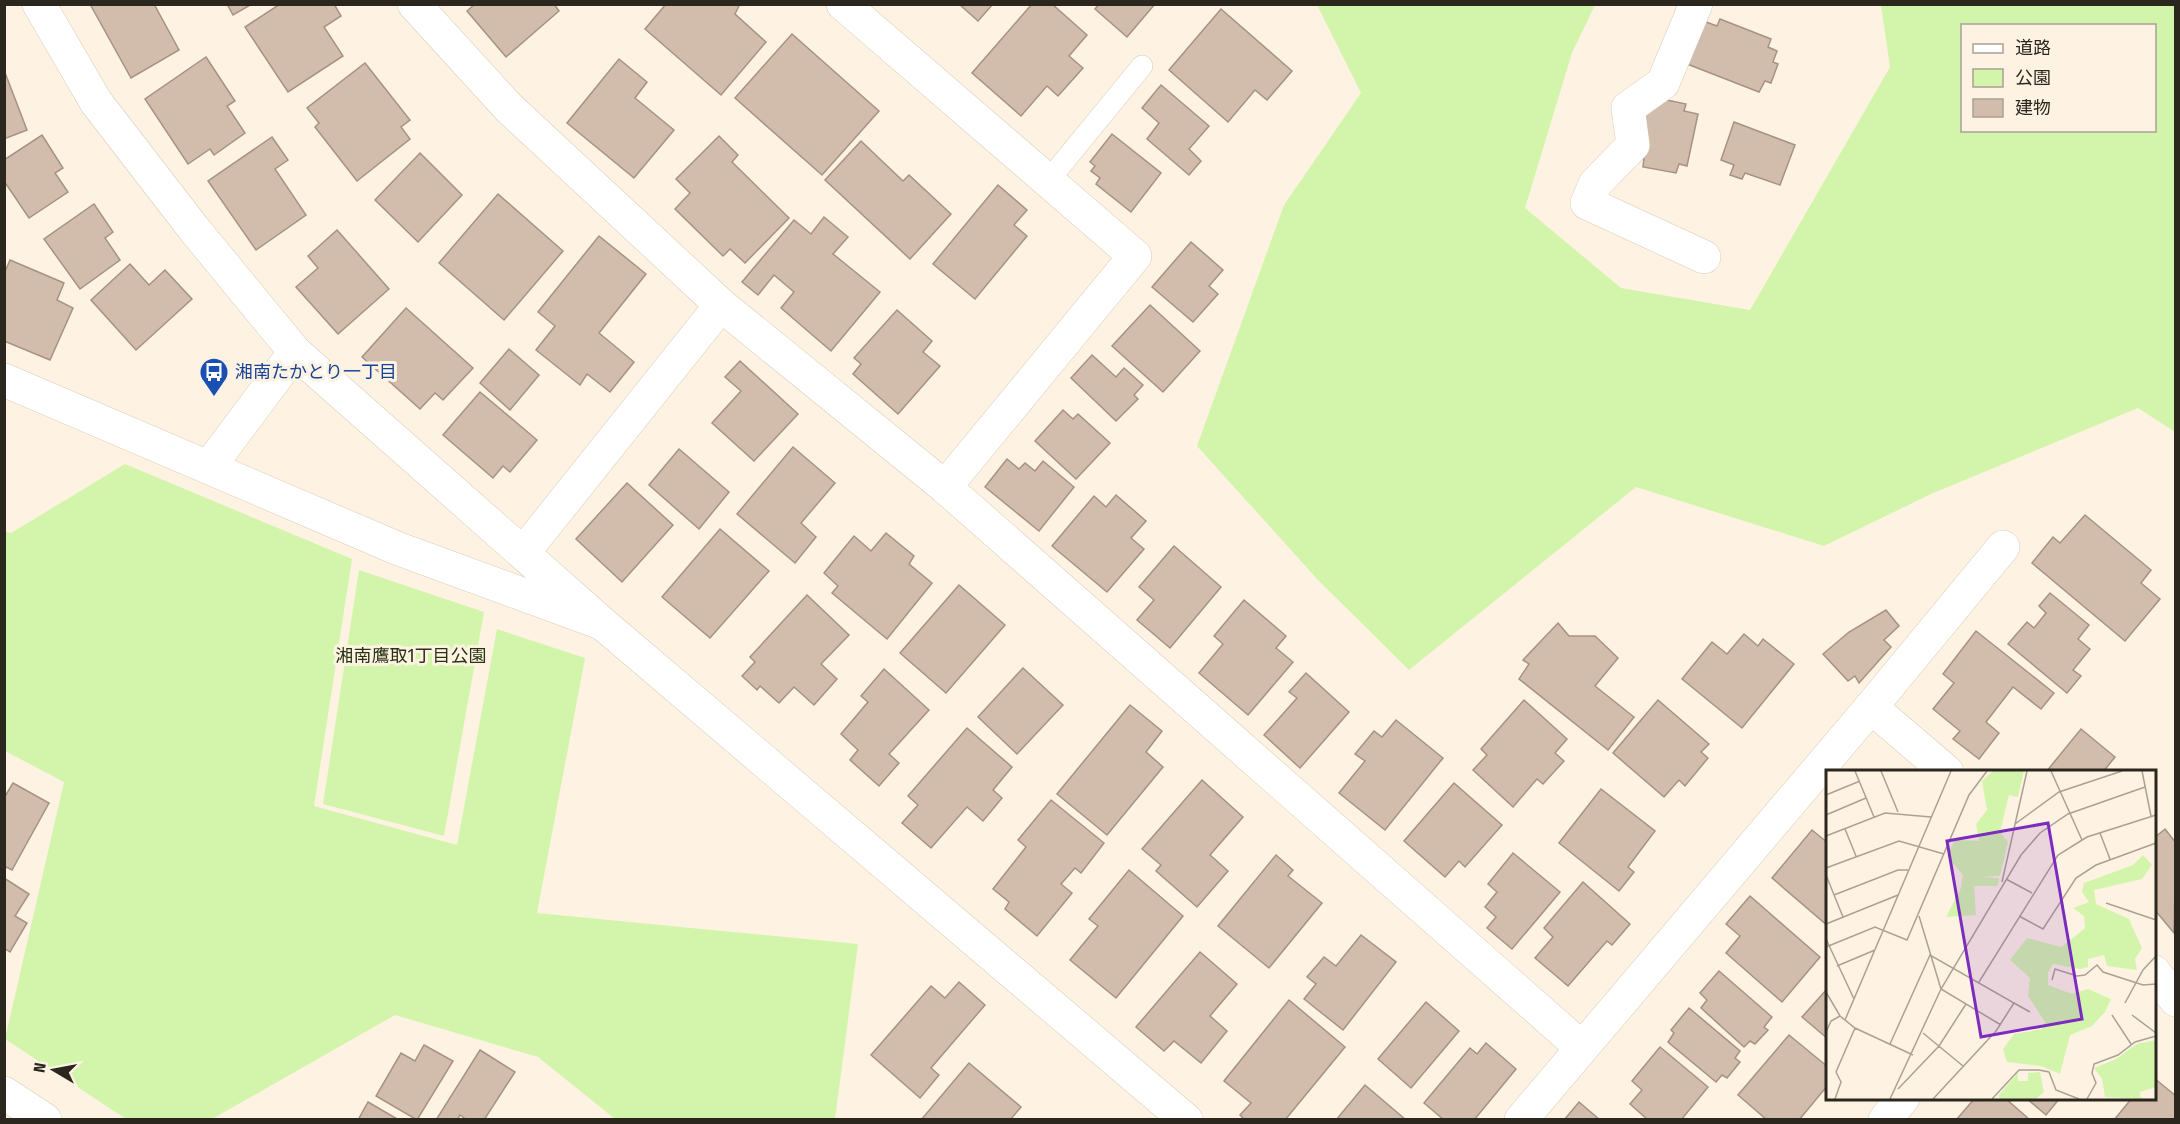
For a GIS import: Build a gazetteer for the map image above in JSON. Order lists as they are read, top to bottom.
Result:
{
  "parks": ["湘南鷹取1丁目公園"],
  "places": {
    "bus stop": ["湘南たかとり一丁目"]
  },
  "legend": ["道路", "公園", "建物"],
  "north": "left"
}
